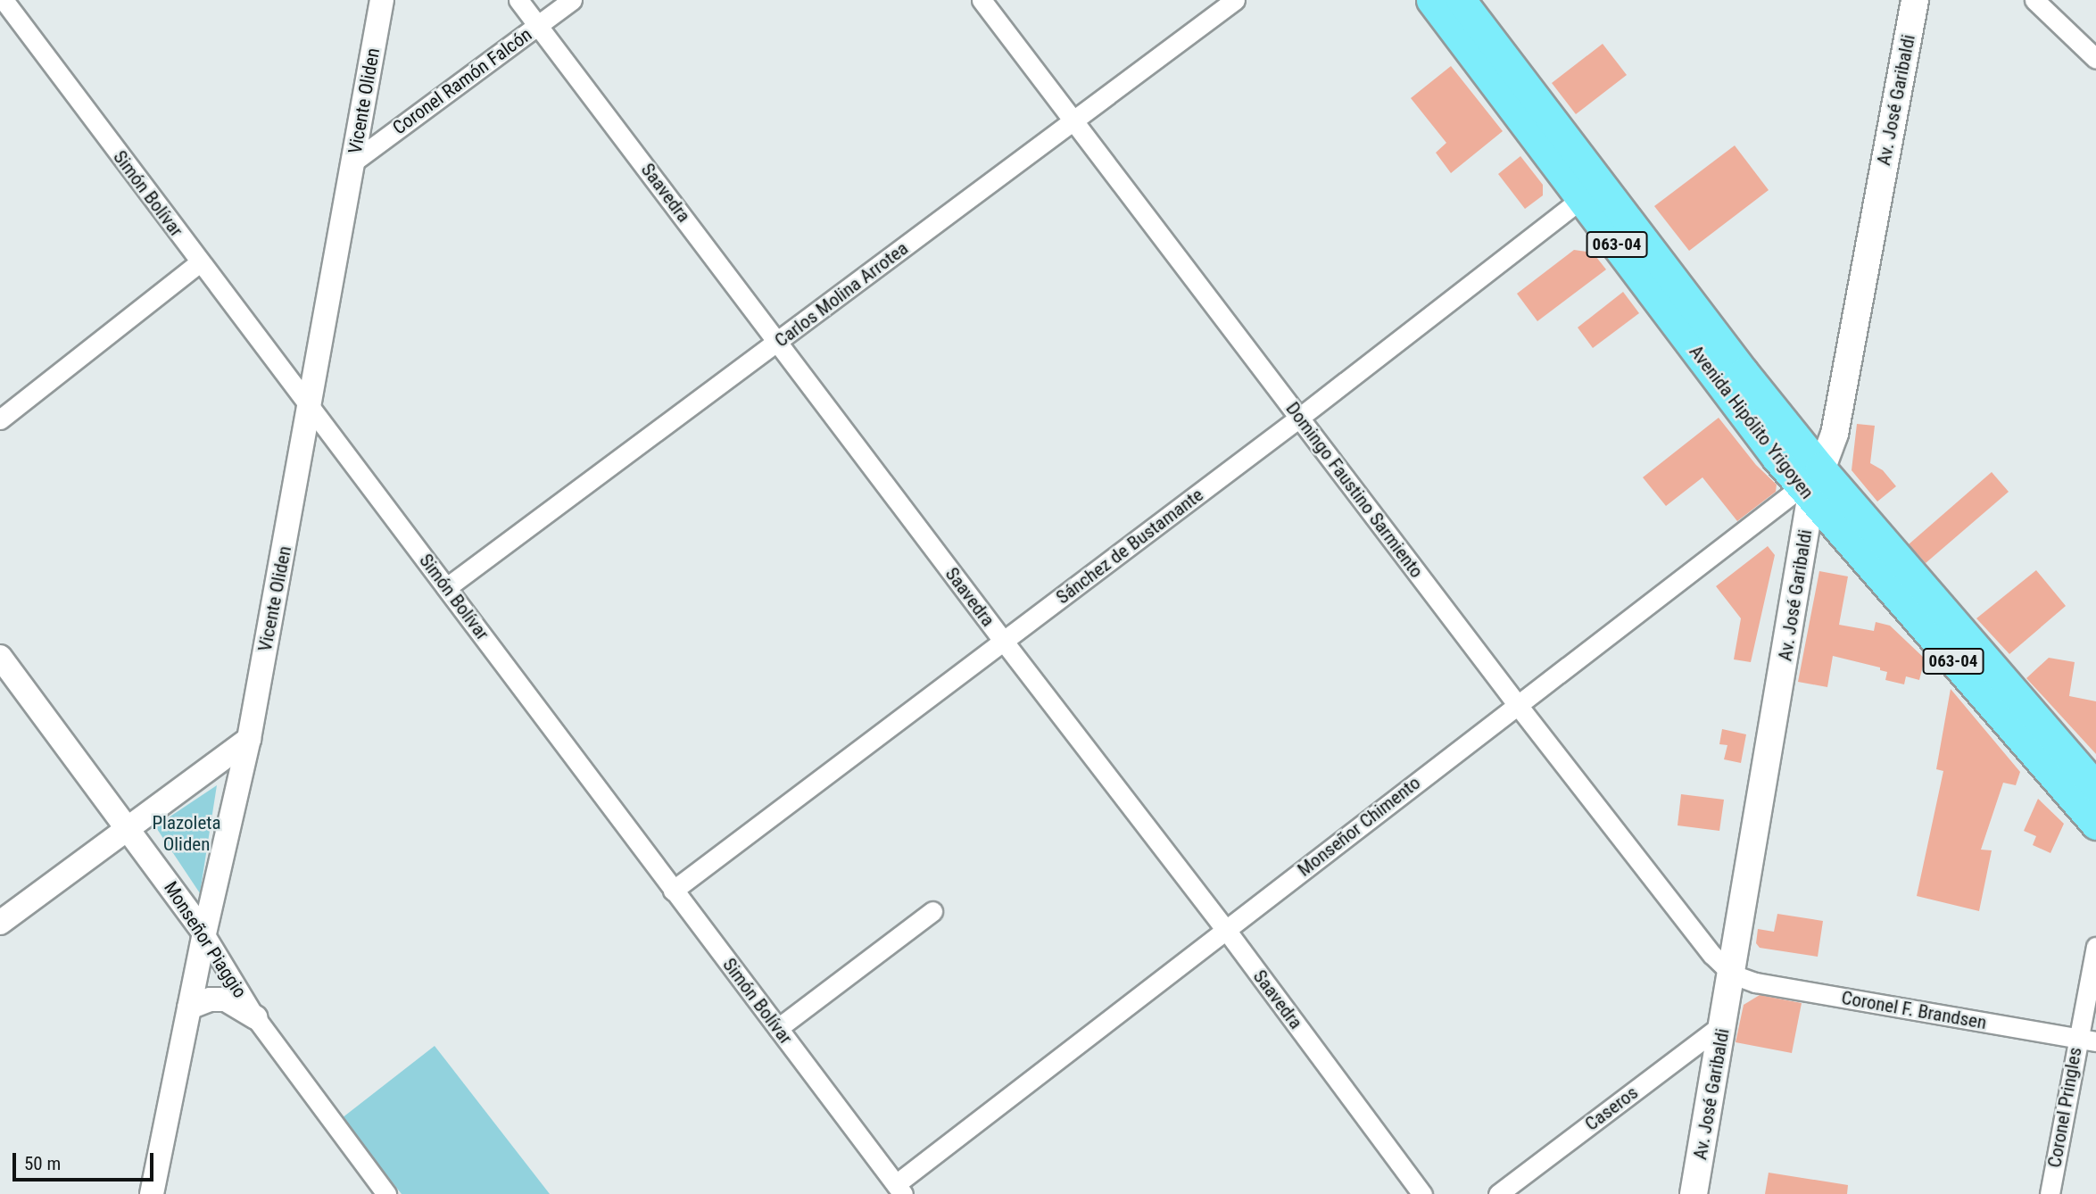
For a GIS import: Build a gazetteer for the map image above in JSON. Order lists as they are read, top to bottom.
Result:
{
  "streets": {
    "main road": ["Av. José Garibaldi", "063-04", "Avenida Hipólito Yrigoyen"],
    "street": [
      "Coronel Ramón Falcón",
      "Vicente Oliden",
      "Saavedra",
      "Simón Bolívar",
      "Carlos Molina Arrotea",
      "Domingo Faustino Sarmiento",
      "Sánchez de Bustamante",
      "Monseñor Chimento",
      "Monseñor Piaggio",
      "Coronel F. Brandsen",
      "Coronel Pringles",
      "Caseros"
    ]
  },
  "crossings": [
    ["Coronel Ramón Falcón", "Vicente Oliden"],
    ["Coronel Ramón Falcón", "Saavedra"],
    ["Av. José Garibaldi", "Avenida Hipólito Yrigoyen"],
    ["Av. José Garibaldi", "Domingo Faustino Sarmiento"],
    ["Av. José Garibaldi", "Monseñor Chimento"],
    ["Av. José Garibaldi", "Coronel F. Brandsen"],
    ["Av. José Garibaldi", "Caseros"],
    ["Vicente Oliden", "Simón Bolívar"],
    ["Vicente Oliden", "Monseñor Piaggio"],
    ["Saavedra", "Carlos Molina Arrotea"],
    ["Saavedra", "Sánchez de Bustamante"],
    ["Saavedra", "Monseñor Chimento"],
    ["Simón Bolívar", "Carlos Molina Arrotea"],
    ["Simón Bolívar", "Sánchez de Bustamante"],
    ["Simón Bolívar", "Monseñor Chimento"],
    ["Carlos Molina Arrotea", "Domingo Faustino Sarmiento"],
    ["Avenida Hipólito Yrigoyen", "Sánchez de Bustamante"],
    ["Avenida Hipólito Yrigoyen", "Monseñor Chimento"],
    ["Domingo Faustino Sarmiento", "Sánchez de Bustamante"],
    ["Domingo Faustino Sarmiento", "Monseñor Chimento"],
    ["Domingo Faustino Sarmiento", "Coronel F. Brandsen"],
    ["Coronel F. Brandsen", "Coronel Pringles"]
  ],
  "parks": ["Plazoleta Oliden"],
  "scale_bar": "50 m"
}
